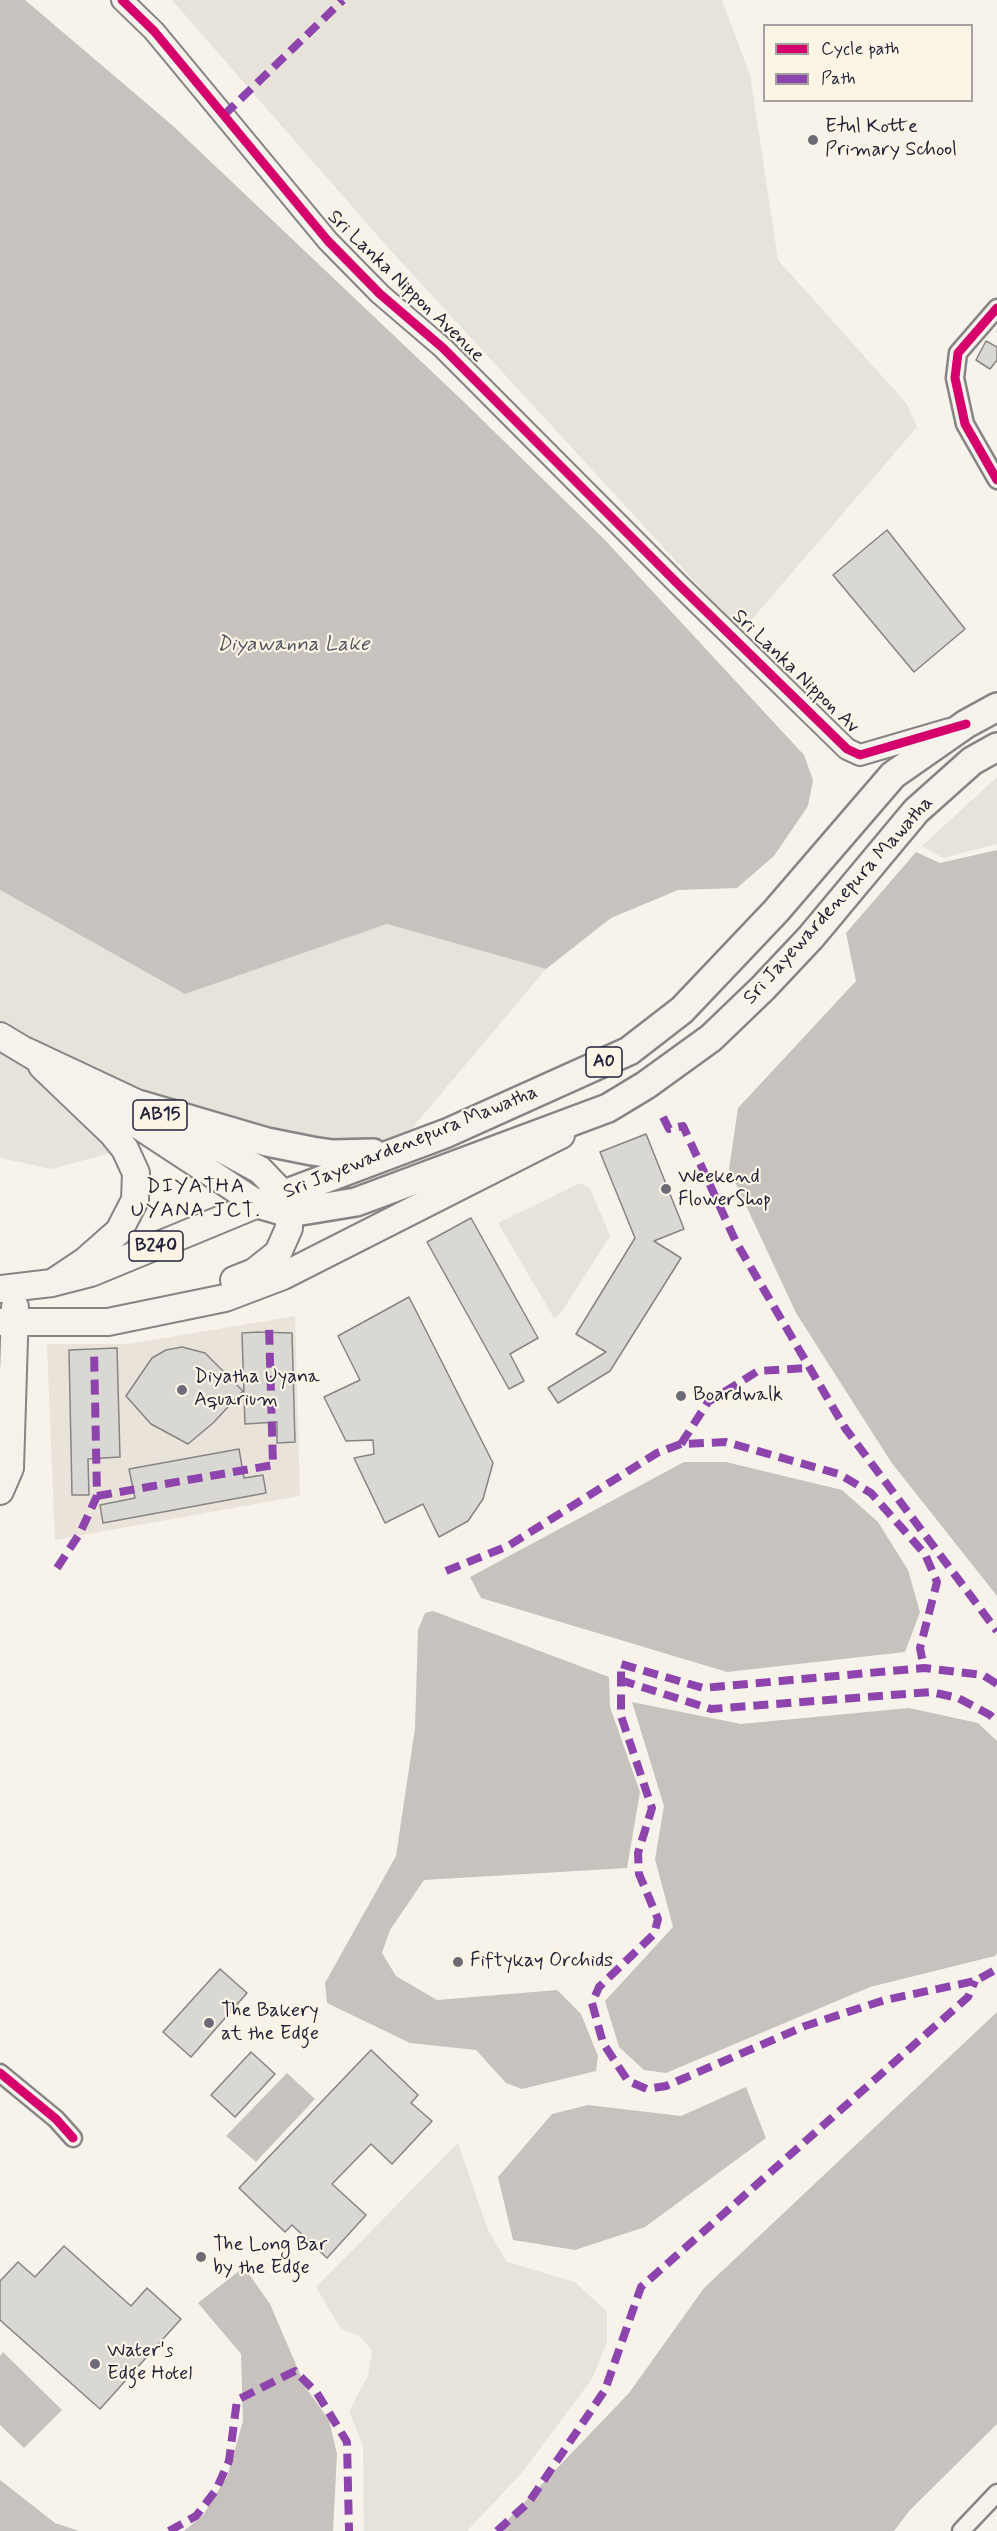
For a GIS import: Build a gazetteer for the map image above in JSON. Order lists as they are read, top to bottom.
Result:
{
  "streets": {
    "highway": ["Sri Jayewardenepura Mawatha", "A0"],
    "main road": ["AB15", "B240"],
    "street": ["Sri Lanka Nippon Avenue", "Sri Lanka Nippon Av"]
  },
  "crossings": [
    ["Sri Lanka Nippon Avenue", "Sri Lanka Nippon Av"],
    ["Sri Lanka Nippon Av", "Sri Jayewardenepura Mawatha"],
    ["Sri Jayewardenepura Mawatha", "AB15"],
    ["Sri Jayewardenepura Mawatha", "B240"],
    ["AB15", "B240"]
  ],
  "districts": ["DIYATHA UYANA JCT."],
  "water": ["Diyawanna Lake"],
  "places": [
    "Etul Kotte Primary School",
    "Weekend FlowerShop",
    "Diyatha Uyana Aquarium",
    "Boardwalk",
    "Fiftykay Orchids",
    "The Bakery at the Edge",
    "The Long Bar by the Edge",
    "Water's Edge Hotel"
  ],
  "legend": ["Cycle path", "Path"]
}
